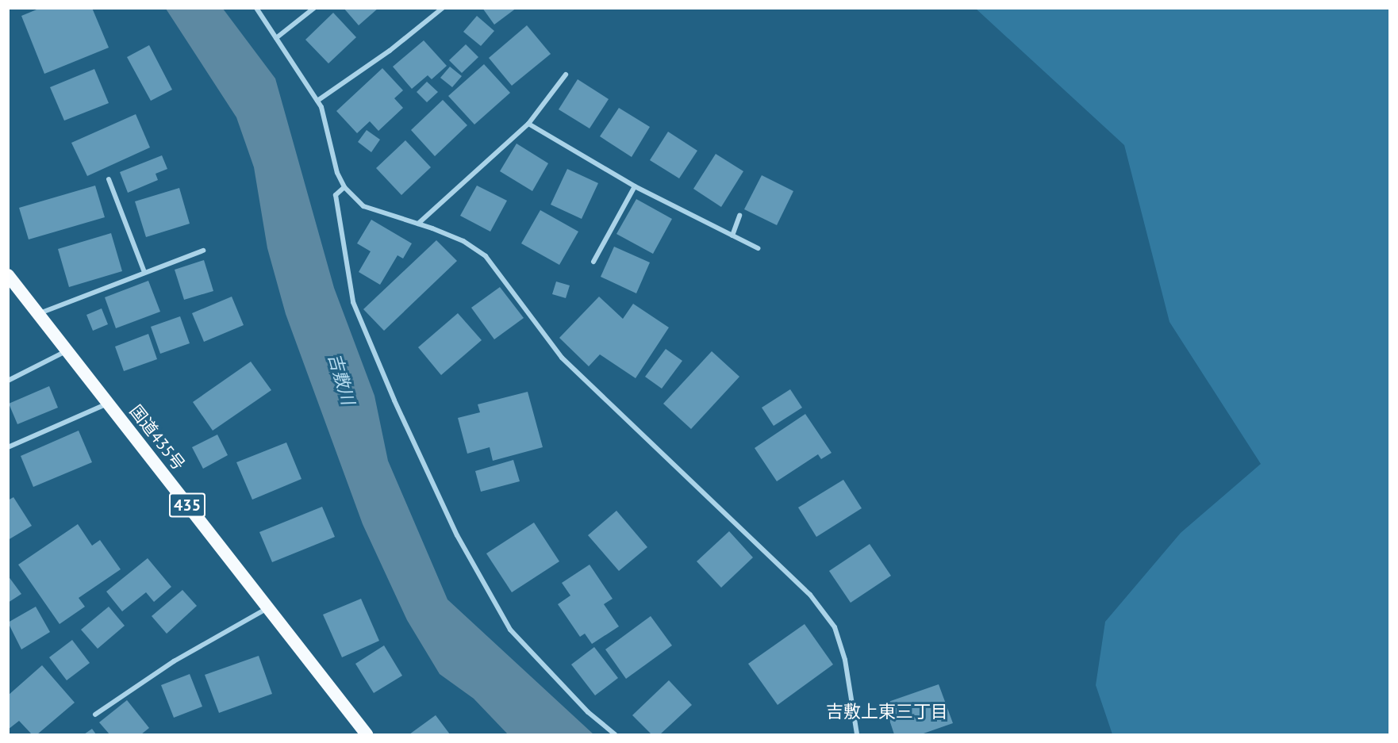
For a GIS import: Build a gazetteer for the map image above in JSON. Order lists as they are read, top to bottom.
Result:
{
  "streets": {
    "highway": ["国道435号", "435"]
  },
  "districts": ["吉敷上東三丁目"],
  "water": ["吉敷川"]
}
